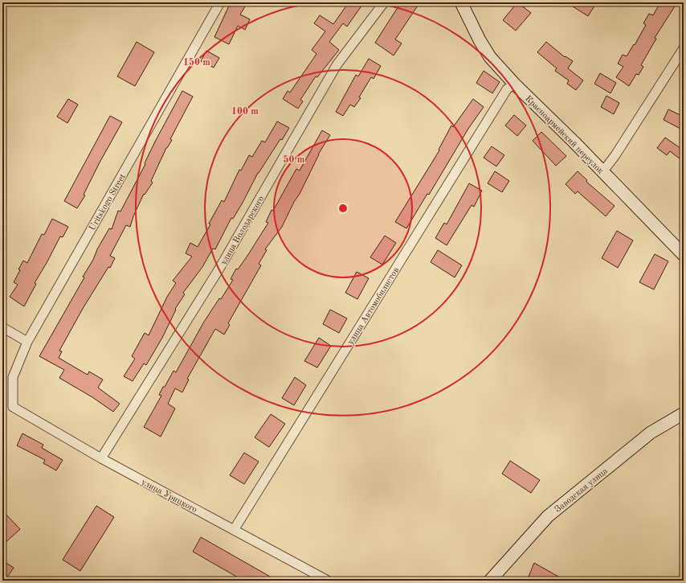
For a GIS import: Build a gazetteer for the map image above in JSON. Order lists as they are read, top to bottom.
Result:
{
  "streets": {
    "street": [
      "Красноармейский переулок",
      "Uritskogo Street",
      "улица Володарского",
      "улица Автомобилистов",
      "Заводская улица",
      "улица Урицкого"
    ]
  },
  "crossings": [
    ["Красноармейский переулок", "улица Автомобилистов"],
    ["Uritskogo Street", "улица Урицкого"],
    ["улица Володарского", "улица Урицкого"],
    ["улица Автомобилистов", "улица Урицкого"]
  ],
  "rings": ["150 m", "100 m", "50 m"]
}
